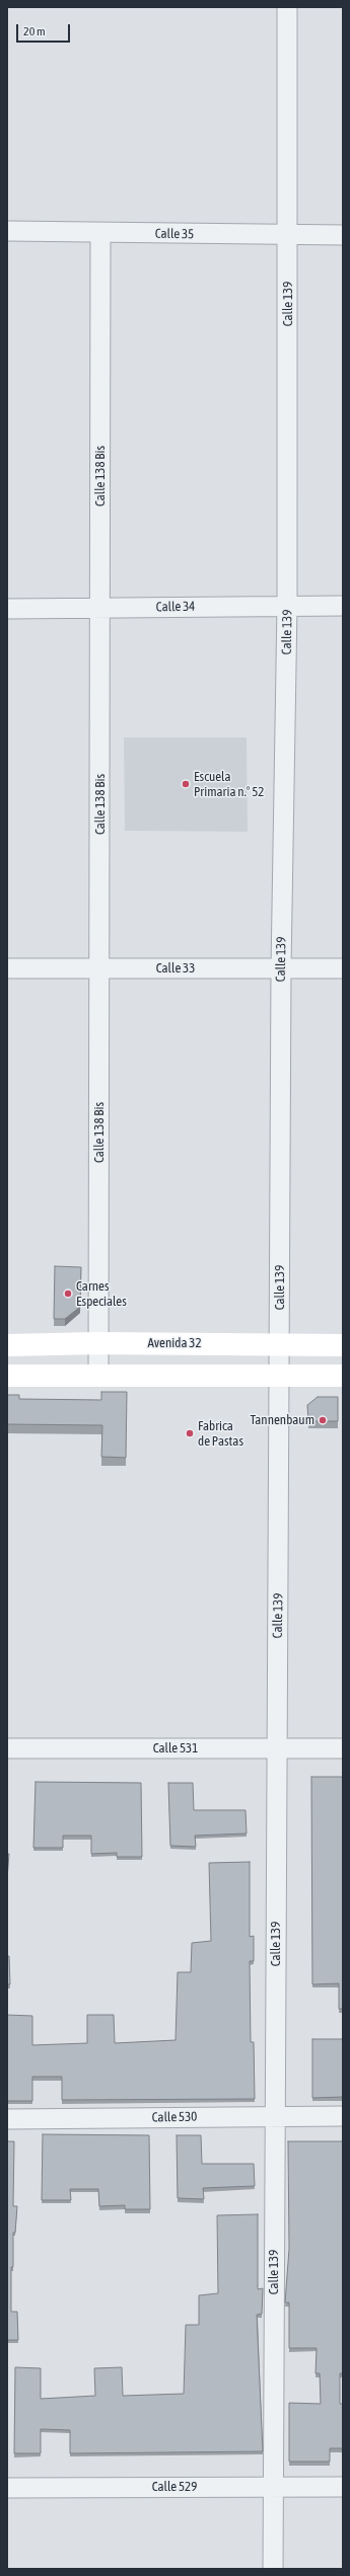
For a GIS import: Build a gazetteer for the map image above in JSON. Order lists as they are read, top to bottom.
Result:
{
  "streets": {
    "main road": ["Avenida 32"],
    "street": [
      "Calle 35",
      "Calle 139",
      "Calle 138 Bis",
      "Calle 34",
      "Calle 33",
      "Calle 531",
      "Calle 530",
      "Calle 529"
    ]
  },
  "crossings": [
    ["Calle 35", "Calle 139"],
    ["Calle 35", "Calle 138 Bis"],
    ["Calle 139", "Calle 34"],
    ["Calle 139", "Calle 33"],
    ["Calle 139", "Avenida 32"],
    ["Calle 139", "Calle 531"],
    ["Calle 139", "Calle 530"],
    ["Calle 139", "Calle 529"],
    ["Calle 138 Bis", "Calle 34"],
    ["Calle 138 Bis", "Calle 33"],
    ["Calle 138 Bis", "Avenida 32"]
  ],
  "places": [
    "Escuela Primaria n.° 52",
    "Carnes Especiales",
    "Tannenbaum",
    "Fabrica de Pastas"
  ],
  "scale_bar": "20 m"
}
